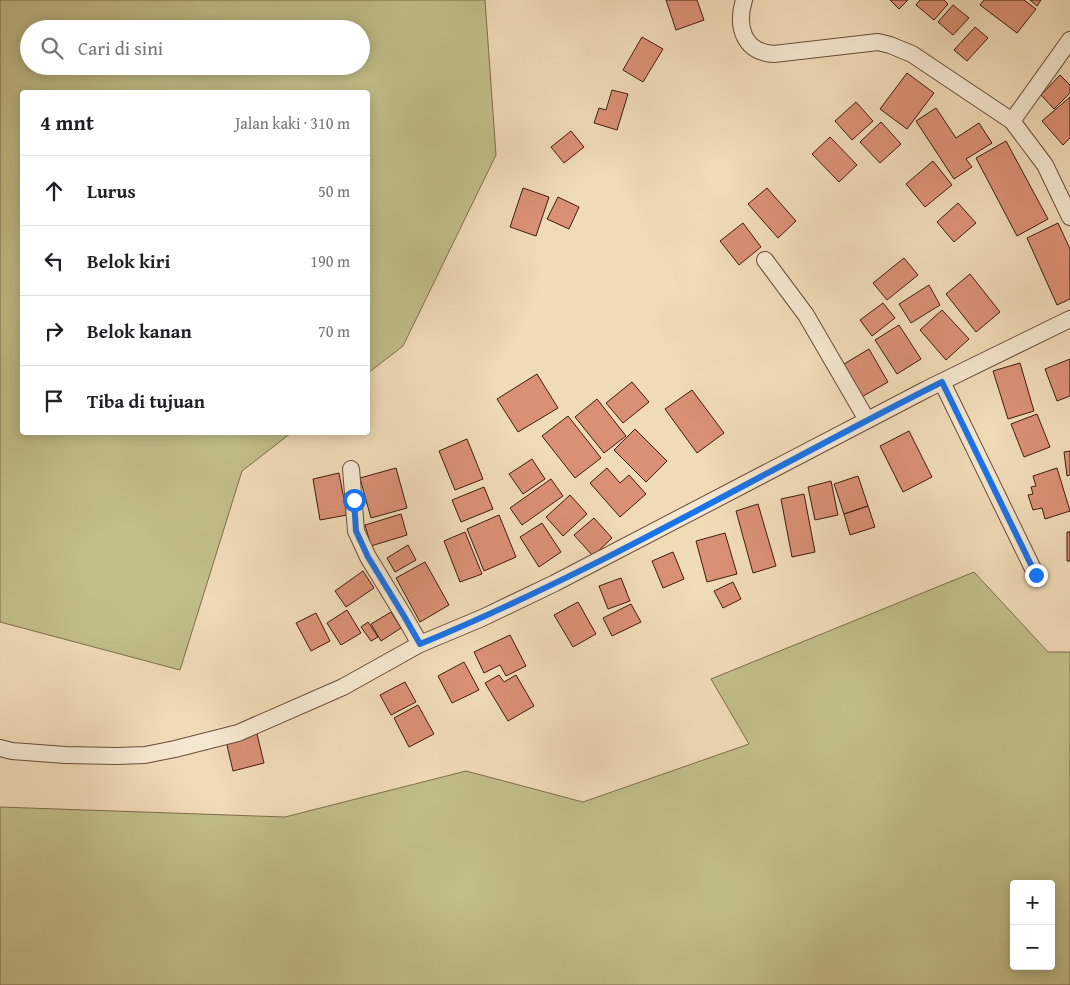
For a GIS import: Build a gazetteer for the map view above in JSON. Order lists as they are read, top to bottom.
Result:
{
  "page": {
    "search": "Cari di sini",
    "heading": ["4 mnt", "Jalan kaki · 310 m"],
    "list": [
      ["Lurus", "50 m"],
      ["Belok kiri", "190 m"],
      ["Belok kanan", "70 m"],
      "Tiba di tujuan"
    ],
    "map_buttons": ["+", "−"]
  }
}
